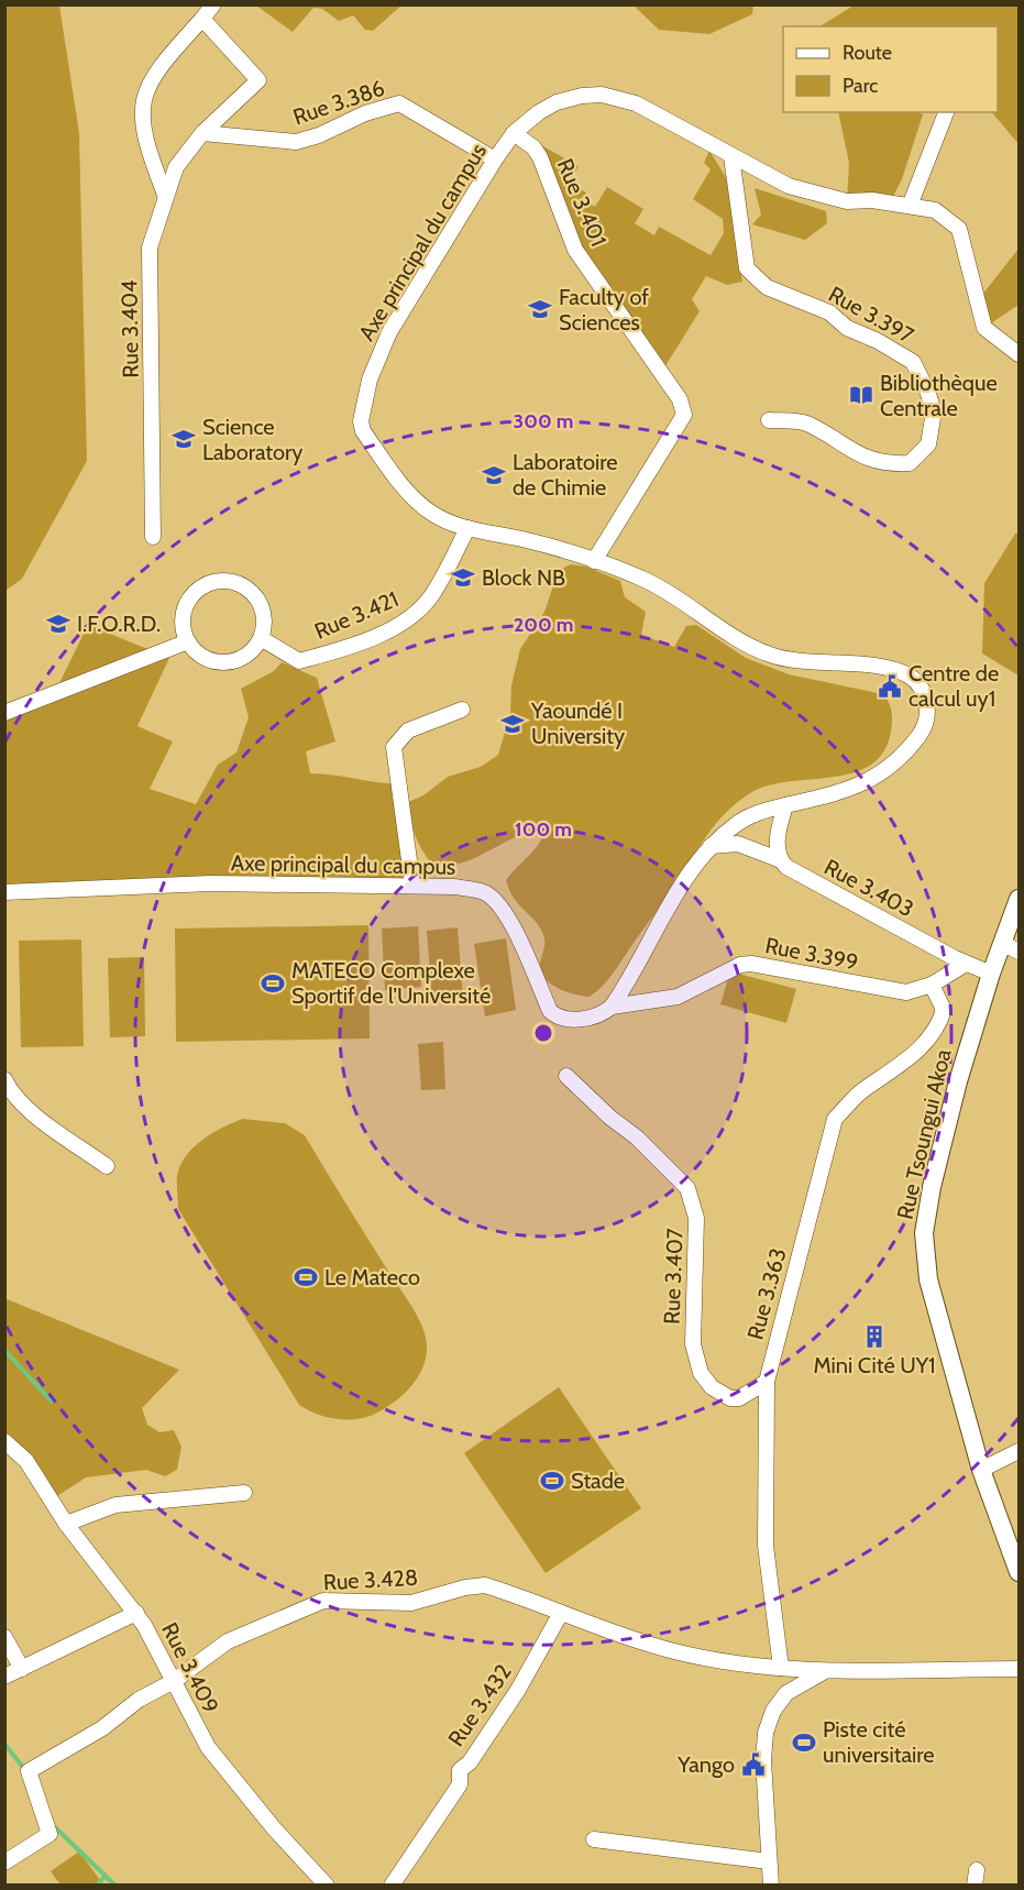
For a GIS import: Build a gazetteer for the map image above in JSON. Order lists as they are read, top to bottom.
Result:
{
  "streets": {
    "main road": ["Rue Tsoungui Akoa"],
    "street": [
      "Rue 3.386",
      "Rue 3.401",
      "Axe principal du campus",
      "Rue 3.397",
      "Rue 3.404",
      "Rue 3.421",
      "Rue 3.403",
      "Rue 3.399",
      "Rue 3.407",
      "Rue 3.363",
      "Rue 3.428",
      "Rue 3.409",
      "Rue 3.432"
    ]
  },
  "crossings": [
    ["Rue 3.386", "Axe principal du campus"],
    ["Rue 3.386", "Rue 3.404"],
    ["Rue 3.401", "Axe principal du campus"],
    ["Axe principal du campus", "Rue 3.397"],
    ["Axe principal du campus", "Rue 3.421"],
    ["Axe principal du campus", "Rue 3.403"],
    ["Axe principal du campus", "Rue 3.399"],
    ["Rue 3.403", "Rue 3.399"],
    ["Rue 3.403", "Rue Tsoungui Akoa"],
    ["Rue 3.399", "Rue 3.363"],
    ["Rue 3.407", "Rue 3.363"],
    ["Rue 3.363", "Rue 3.428"],
    ["Rue 3.428", "Rue 3.409"],
    ["Rue 3.428", "Rue 3.432"]
  ],
  "places": {
    "school or university": [
      "Faculty of Sciences",
      "Science Laboratory",
      "Laboratoire de Chimie",
      "Block NB",
      "I.F.O.R.D.",
      "Yaoundé I University"
    ],
    "library": ["Bibliothèque Centrale"],
    "public building": ["Centre de calcul uy1", "Yango"],
    "sports": [
      "MATECO Complexe Sportif de l'Université",
      "Le Mateco",
      "Stade",
      "Piste cité universitaire"
    ],
    "building": ["Mini Cité UY1"]
  },
  "legend": ["Route", "Parc"],
  "rings": ["300 m", "200 m", "100 m"]
}
